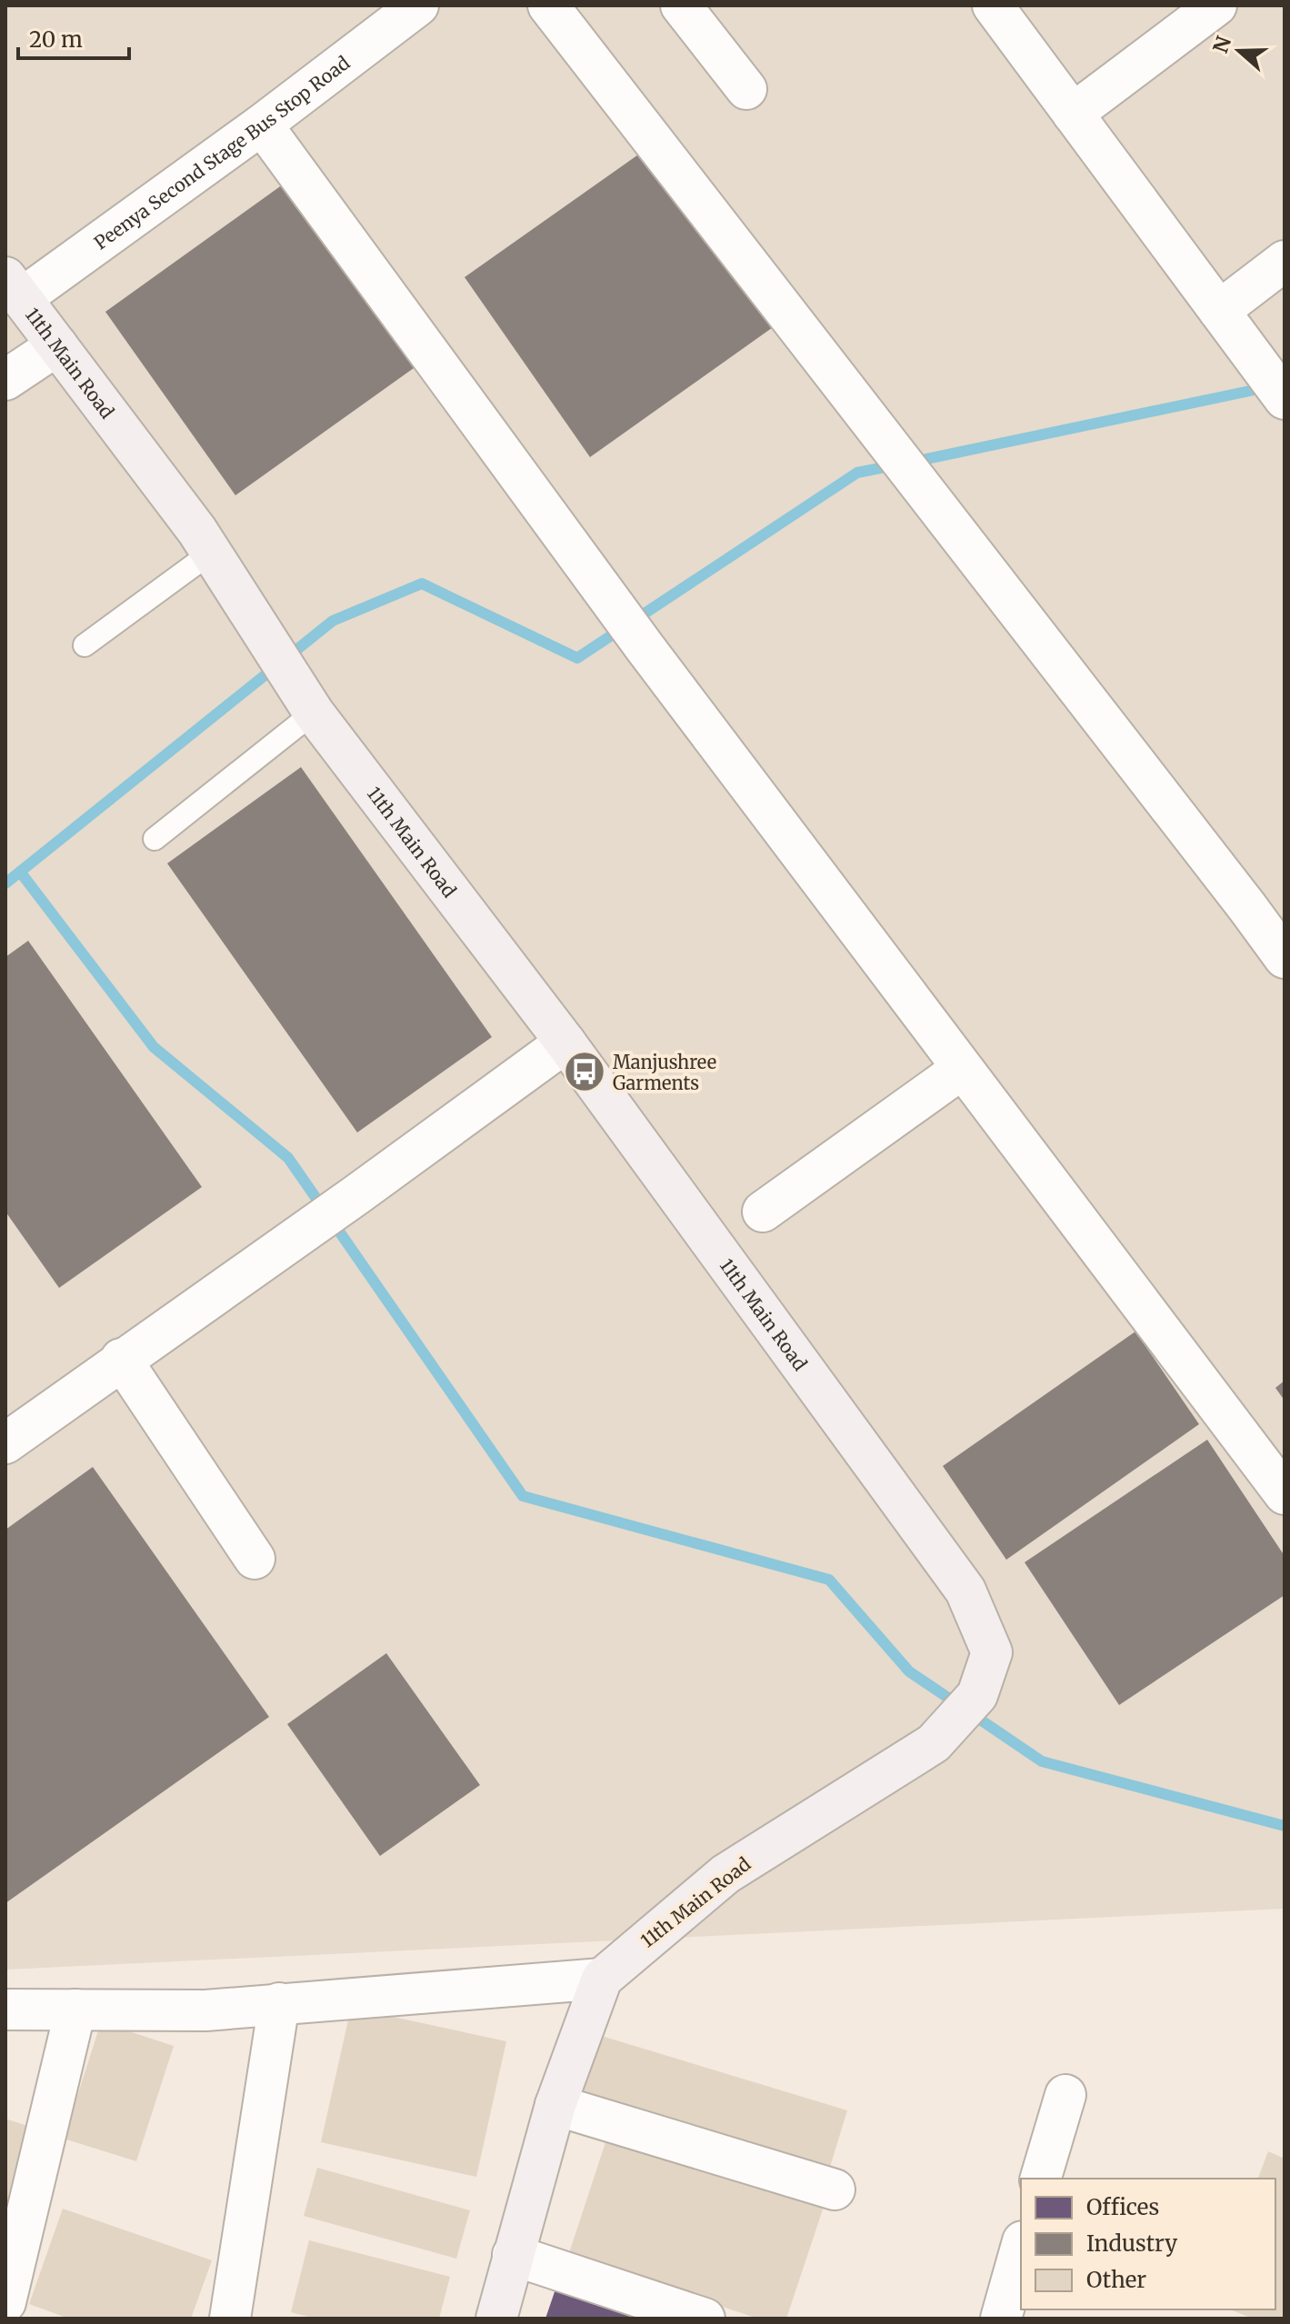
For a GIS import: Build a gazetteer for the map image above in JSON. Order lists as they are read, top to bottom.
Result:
{
  "streets": {
    "street": ["Peenya Second Stage Bus Stop Road", "11th Main Road"]
  },
  "crossings": [
    ["Peenya Second Stage Bus Stop Road", "11th Main Road"]
  ],
  "places": {
    "bus stop": ["Manjushree Garments"]
  },
  "legend": ["Offices", "Industry", "Other"],
  "scale_bar": "20 m",
  "north": "left"
}
